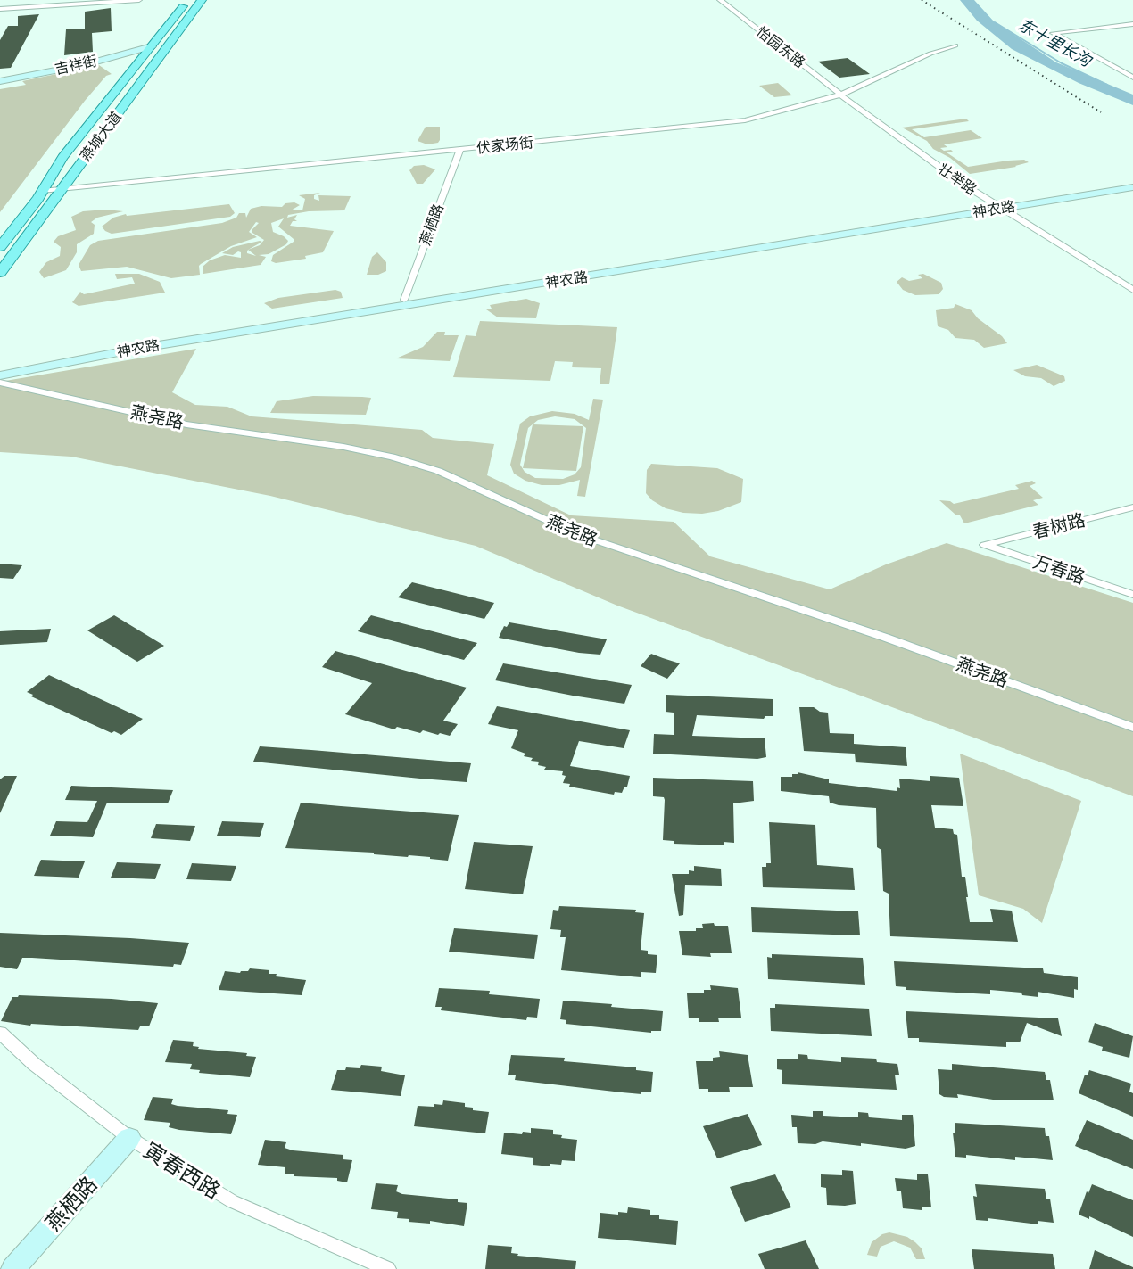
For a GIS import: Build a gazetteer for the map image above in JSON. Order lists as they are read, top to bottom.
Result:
{
  "streets": {
    "main road": ["燕城大道"],
    "street": [
      "怡园东路",
      "吉祥街",
      "伏家场街",
      "壮举路",
      "神农路",
      "燕栖路",
      "燕尧路",
      "春树路",
      "万春路",
      "寅春西路"
    ]
  },
  "crossings": [
    ["怡园东路", "伏家场街"],
    ["怡园东路", "壮举路"],
    ["吉祥街", "燕城大道"],
    ["燕城大道", "伏家场街"],
    ["伏家场街", "壮举路"],
    ["伏家场街", "燕栖路"],
    ["壮举路", "神农路"],
    ["神农路", "燕栖路"],
    ["燕栖路", "寅春西路"],
    ["春树路", "万春路"]
  ],
  "water": ["东十里长沟"]
}
